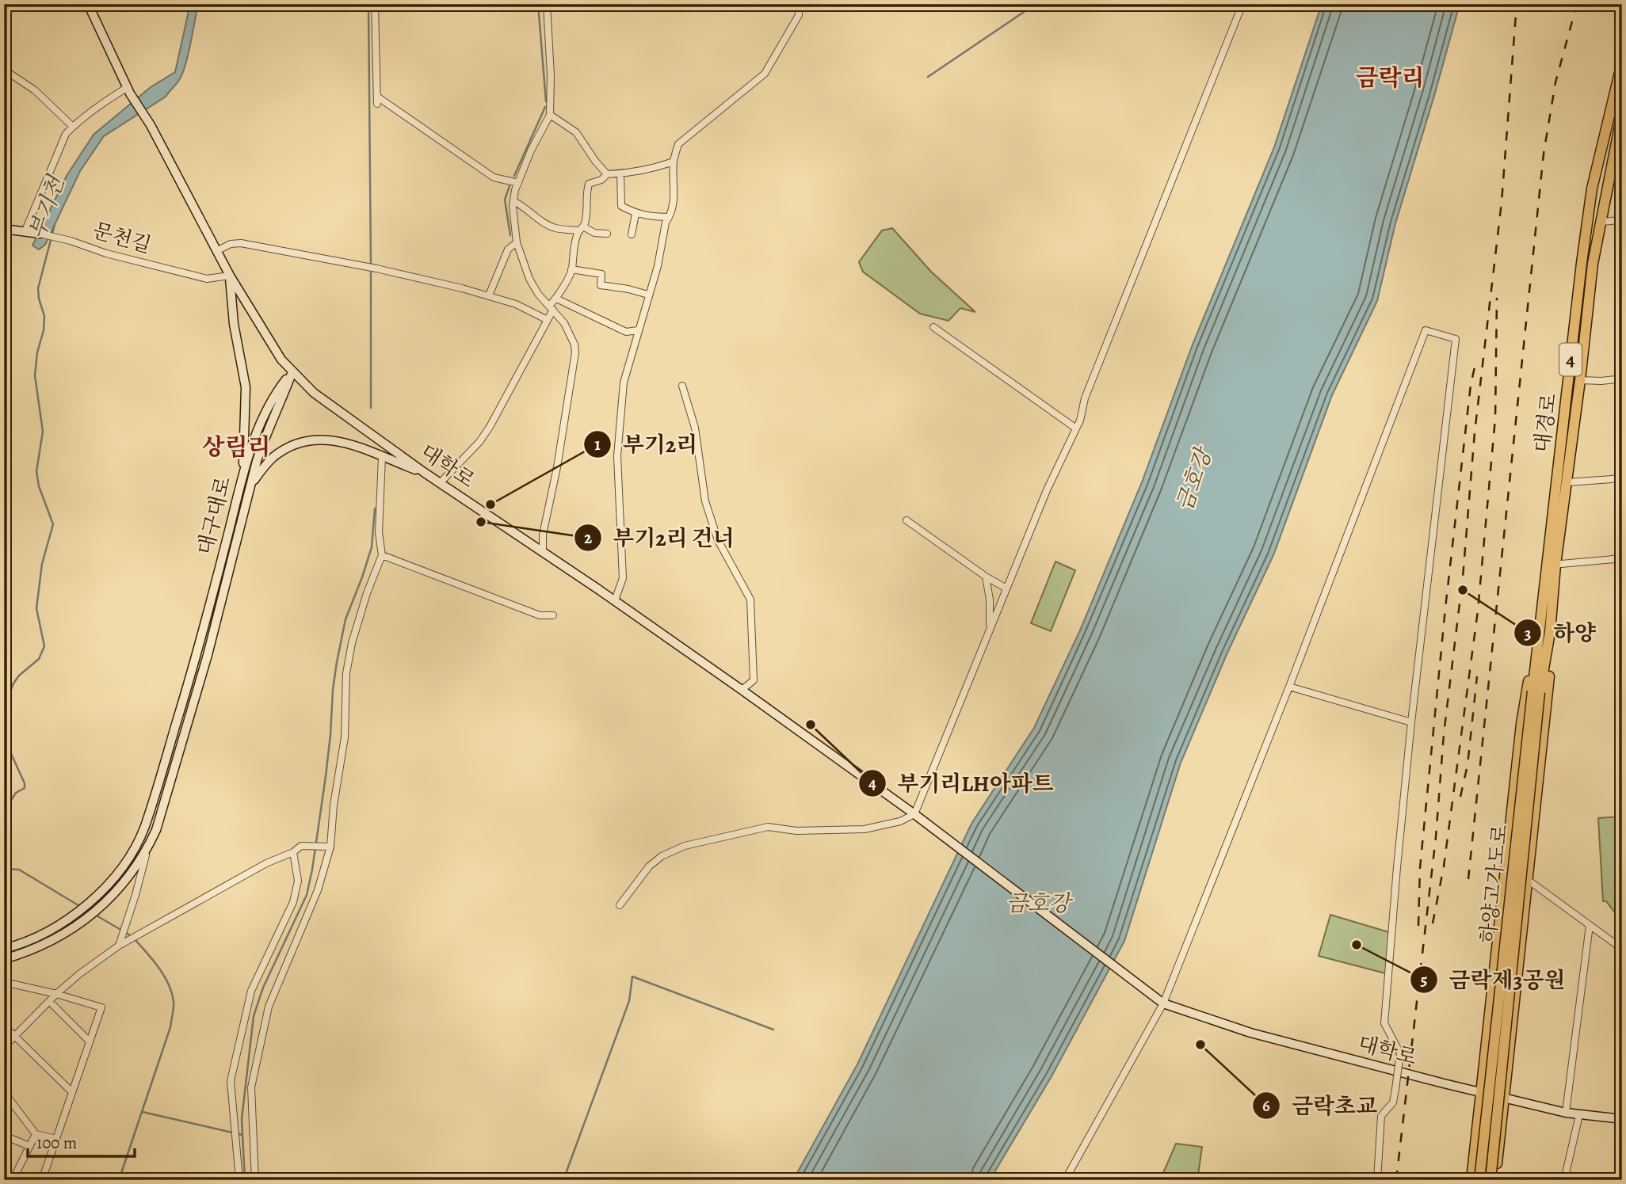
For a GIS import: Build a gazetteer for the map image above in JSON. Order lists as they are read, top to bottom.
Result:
{
  "streets": {
    "main road": [
      "문천길",
      "4",
      "대경로",
      "대학로",
      "대구대로",
      "하양고가도로"
    ]
  },
  "crossings": [
    ["문천길", "대학로"],
    ["대경로", "하양고가도로"],
    ["대학로", "대구대로"]
  ],
  "districts": ["금락리", "상림리"],
  "water": ["부기천", "금호강"],
  "places": [
    "부기2리",
    "부기2리 건너",
    "하양",
    "부기리LH아파트",
    "금락제3공원",
    "금락초교"
  ],
  "scale_bar": "100 m"
}
